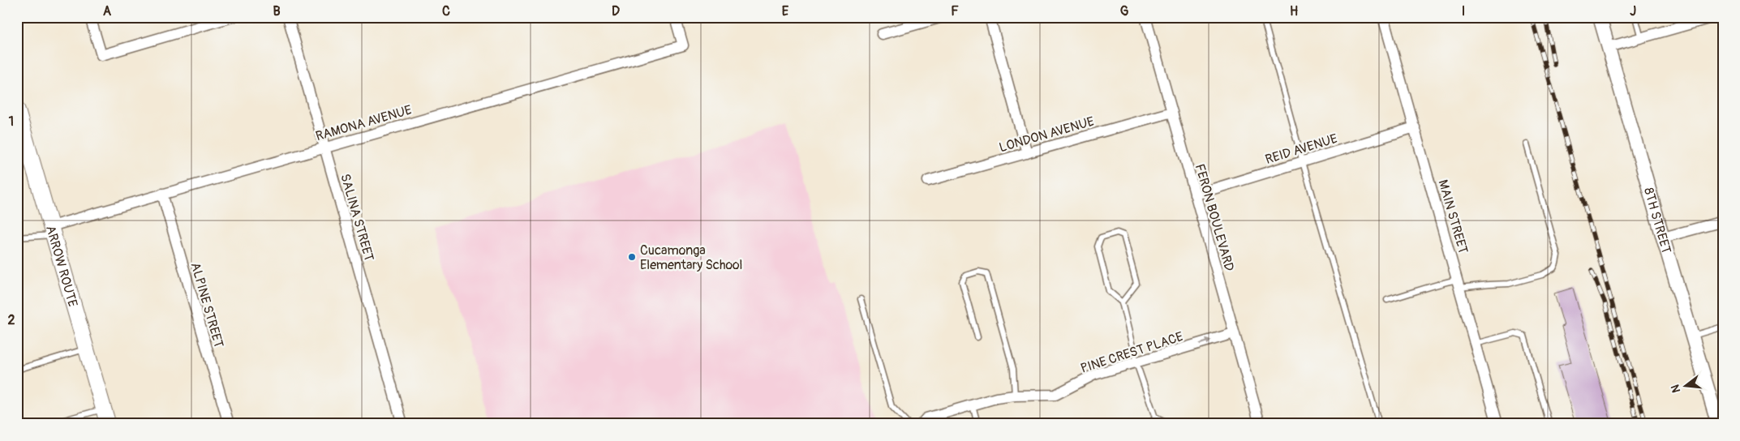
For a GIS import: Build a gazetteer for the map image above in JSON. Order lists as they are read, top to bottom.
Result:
{
  "streets": {
    "main road": ["ARROW ROUTE"],
    "street": [
      "RAMONA AVENUE",
      "LONDON AVENUE",
      "REID AVENUE",
      "MAIN STREET",
      "SALINA STREET",
      "FERON BOULEVARD",
      "8TH STREET",
      "ALPINE STREET",
      "PINE CREST PLACE"
    ]
  },
  "crossings": [
    ["RAMONA AVENUE", "SALINA STREET"],
    ["RAMONA AVENUE", "ARROW ROUTE"],
    ["RAMONA AVENUE", "ALPINE STREET"],
    ["LONDON AVENUE", "FERON BOULEVARD"],
    ["REID AVENUE", "MAIN STREET"],
    ["REID AVENUE", "FERON BOULEVARD"],
    ["FERON BOULEVARD", "PINE CREST PLACE"]
  ],
  "places": ["Cucamonga Elementary School"],
  "north": "left",
  "grid": {
    "columns": [
      "A",
      "B",
      "C",
      "D",
      "E",
      "F",
      "G",
      "H",
      "I",
      "J"
    ],
    "rows": ["1", "2"]
  }
}
